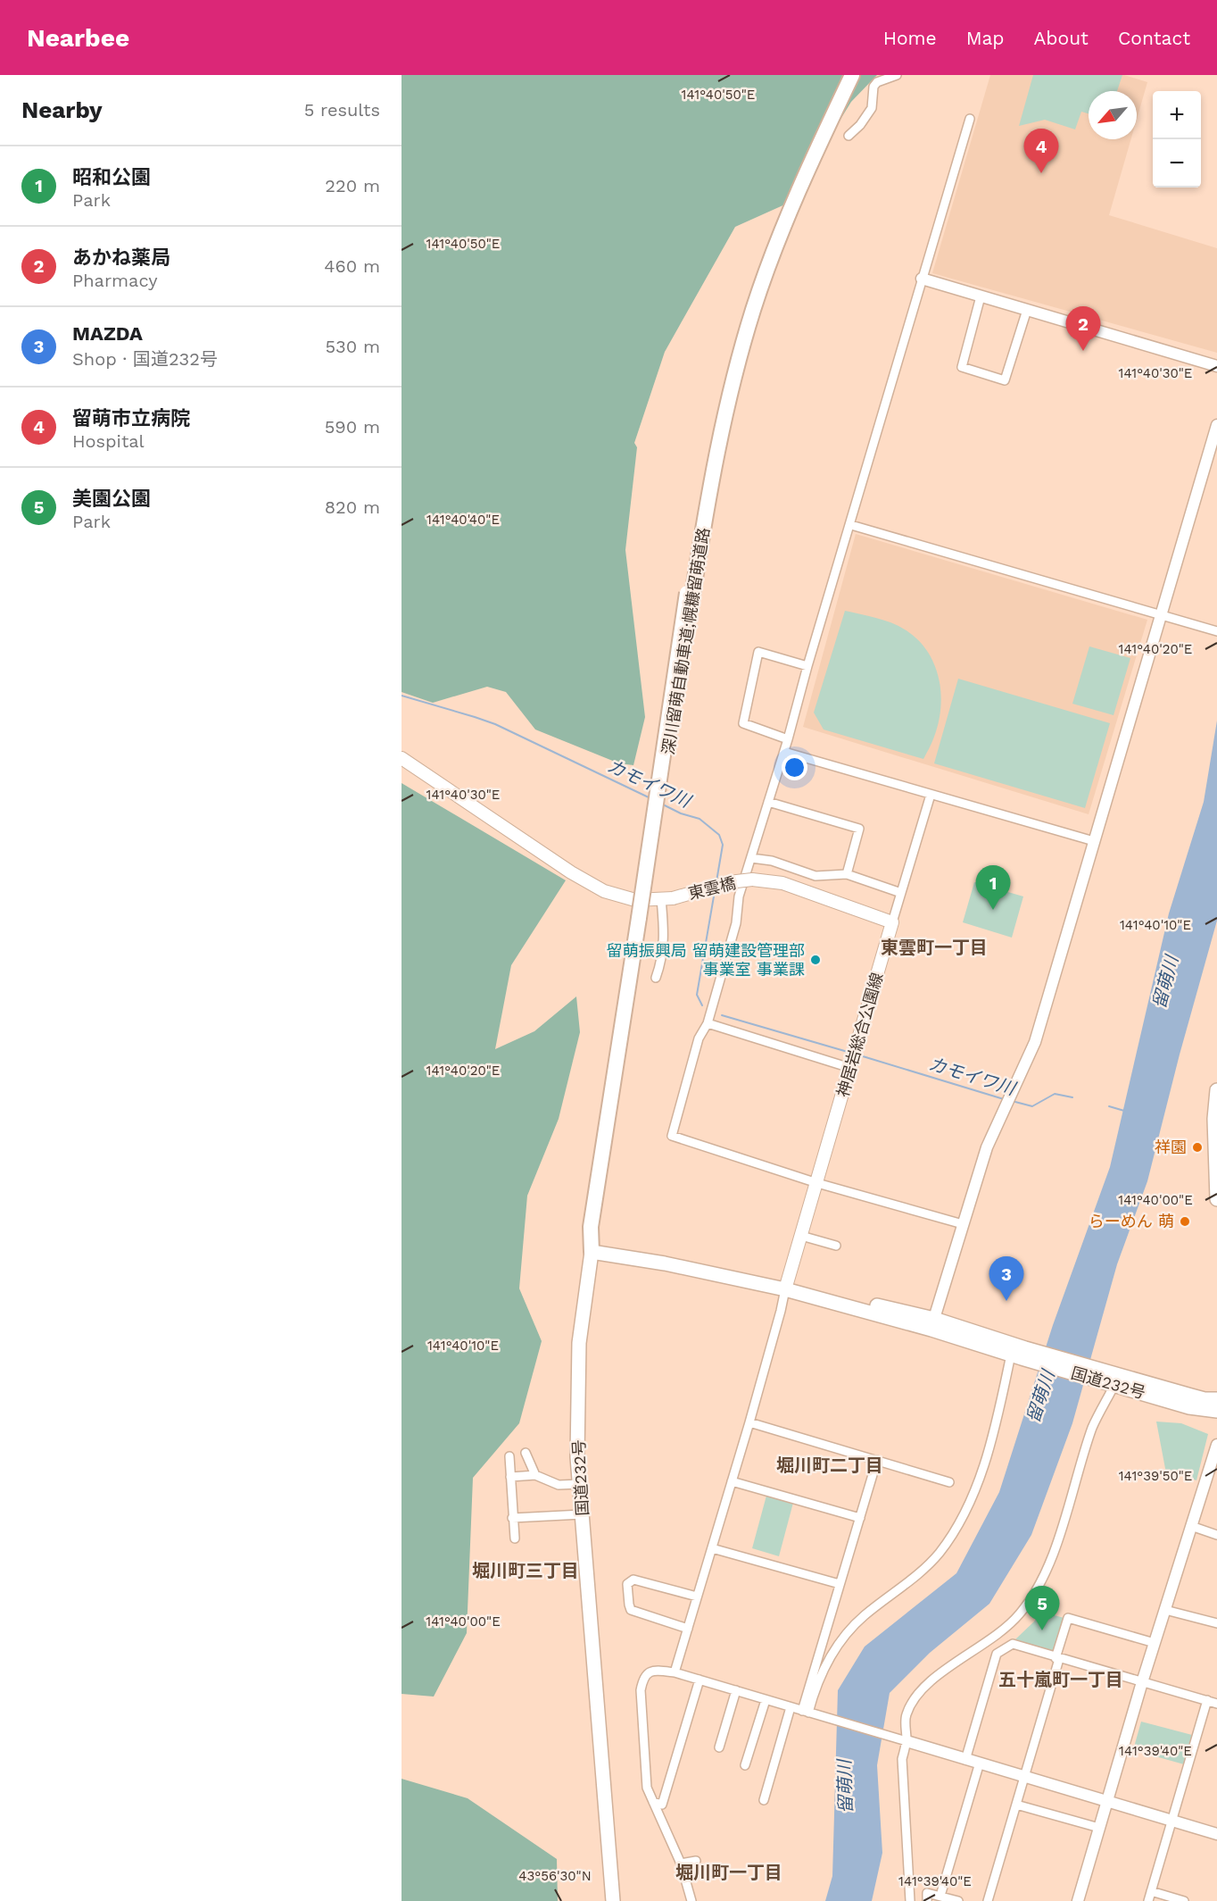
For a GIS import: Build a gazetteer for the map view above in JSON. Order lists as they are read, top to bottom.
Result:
{
  "streets": {
    "highway": ["深川留萌自動車道;幌糠留萌道路", "国道232号"],
    "main road": ["東雲橋", "神居岩総合公園線"]
  },
  "crossings": [
    ["深川留萌自動車道;幌糠留萌道路", "国道232号"],
    ["東雲橋", "神居岩総合公園線"],
    ["神居岩総合公園線", "国道232号"]
  ],
  "districts": [
    "東雲町一丁目",
    "堀川町二丁目",
    "堀川町三丁目",
    "五十嵐町一丁目",
    "堀川町一丁目"
  ],
  "water": ["カモイワ川", "留萌川"],
  "places": ["留萌振興局 留萌建設管理部 事業室 事業課", "祥園", "らーめん 萌"],
  "north": "bottom left",
  "page": {
    "header": "Nearbee",
    "nav": [
      "Home",
      "Map",
      "About",
      "Contact"
    ],
    "heading": ["Nearby", "5 results"],
    "map_buttons": ["+", "−"],
    "pins": [
      "4",
      "2",
      "1",
      "3",
      "5"
    ],
    "list": [
      {
        "mark": "1",
        "name": "昭和公園",
        "note": "Park",
        "value": "220 m"
      },
      {
        "mark": "2",
        "name": "あかね薬局",
        "note": "Pharmacy",
        "value": "460 m"
      },
      {
        "mark": "3",
        "name": "MAZDA",
        "note": "Shop · 国道232号",
        "value": "530 m"
      },
      {
        "mark": "4",
        "name": "留萌市立病院",
        "note": "Hospital",
        "value": "590 m"
      },
      {
        "mark": "5",
        "name": "美園公園",
        "note": "Park",
        "value": "820 m"
      }
    ]
  },
  "coordinates": [
    "141°40'50\"E",
    "141°40'30\"E",
    "141°40'40\"E",
    "141°40'20\"E",
    "141°40'10\"E",
    "141°40'00\"E",
    "141°39'50\"E",
    "141°39'40\"E",
    "43°56'30\"N"
  ]
}
